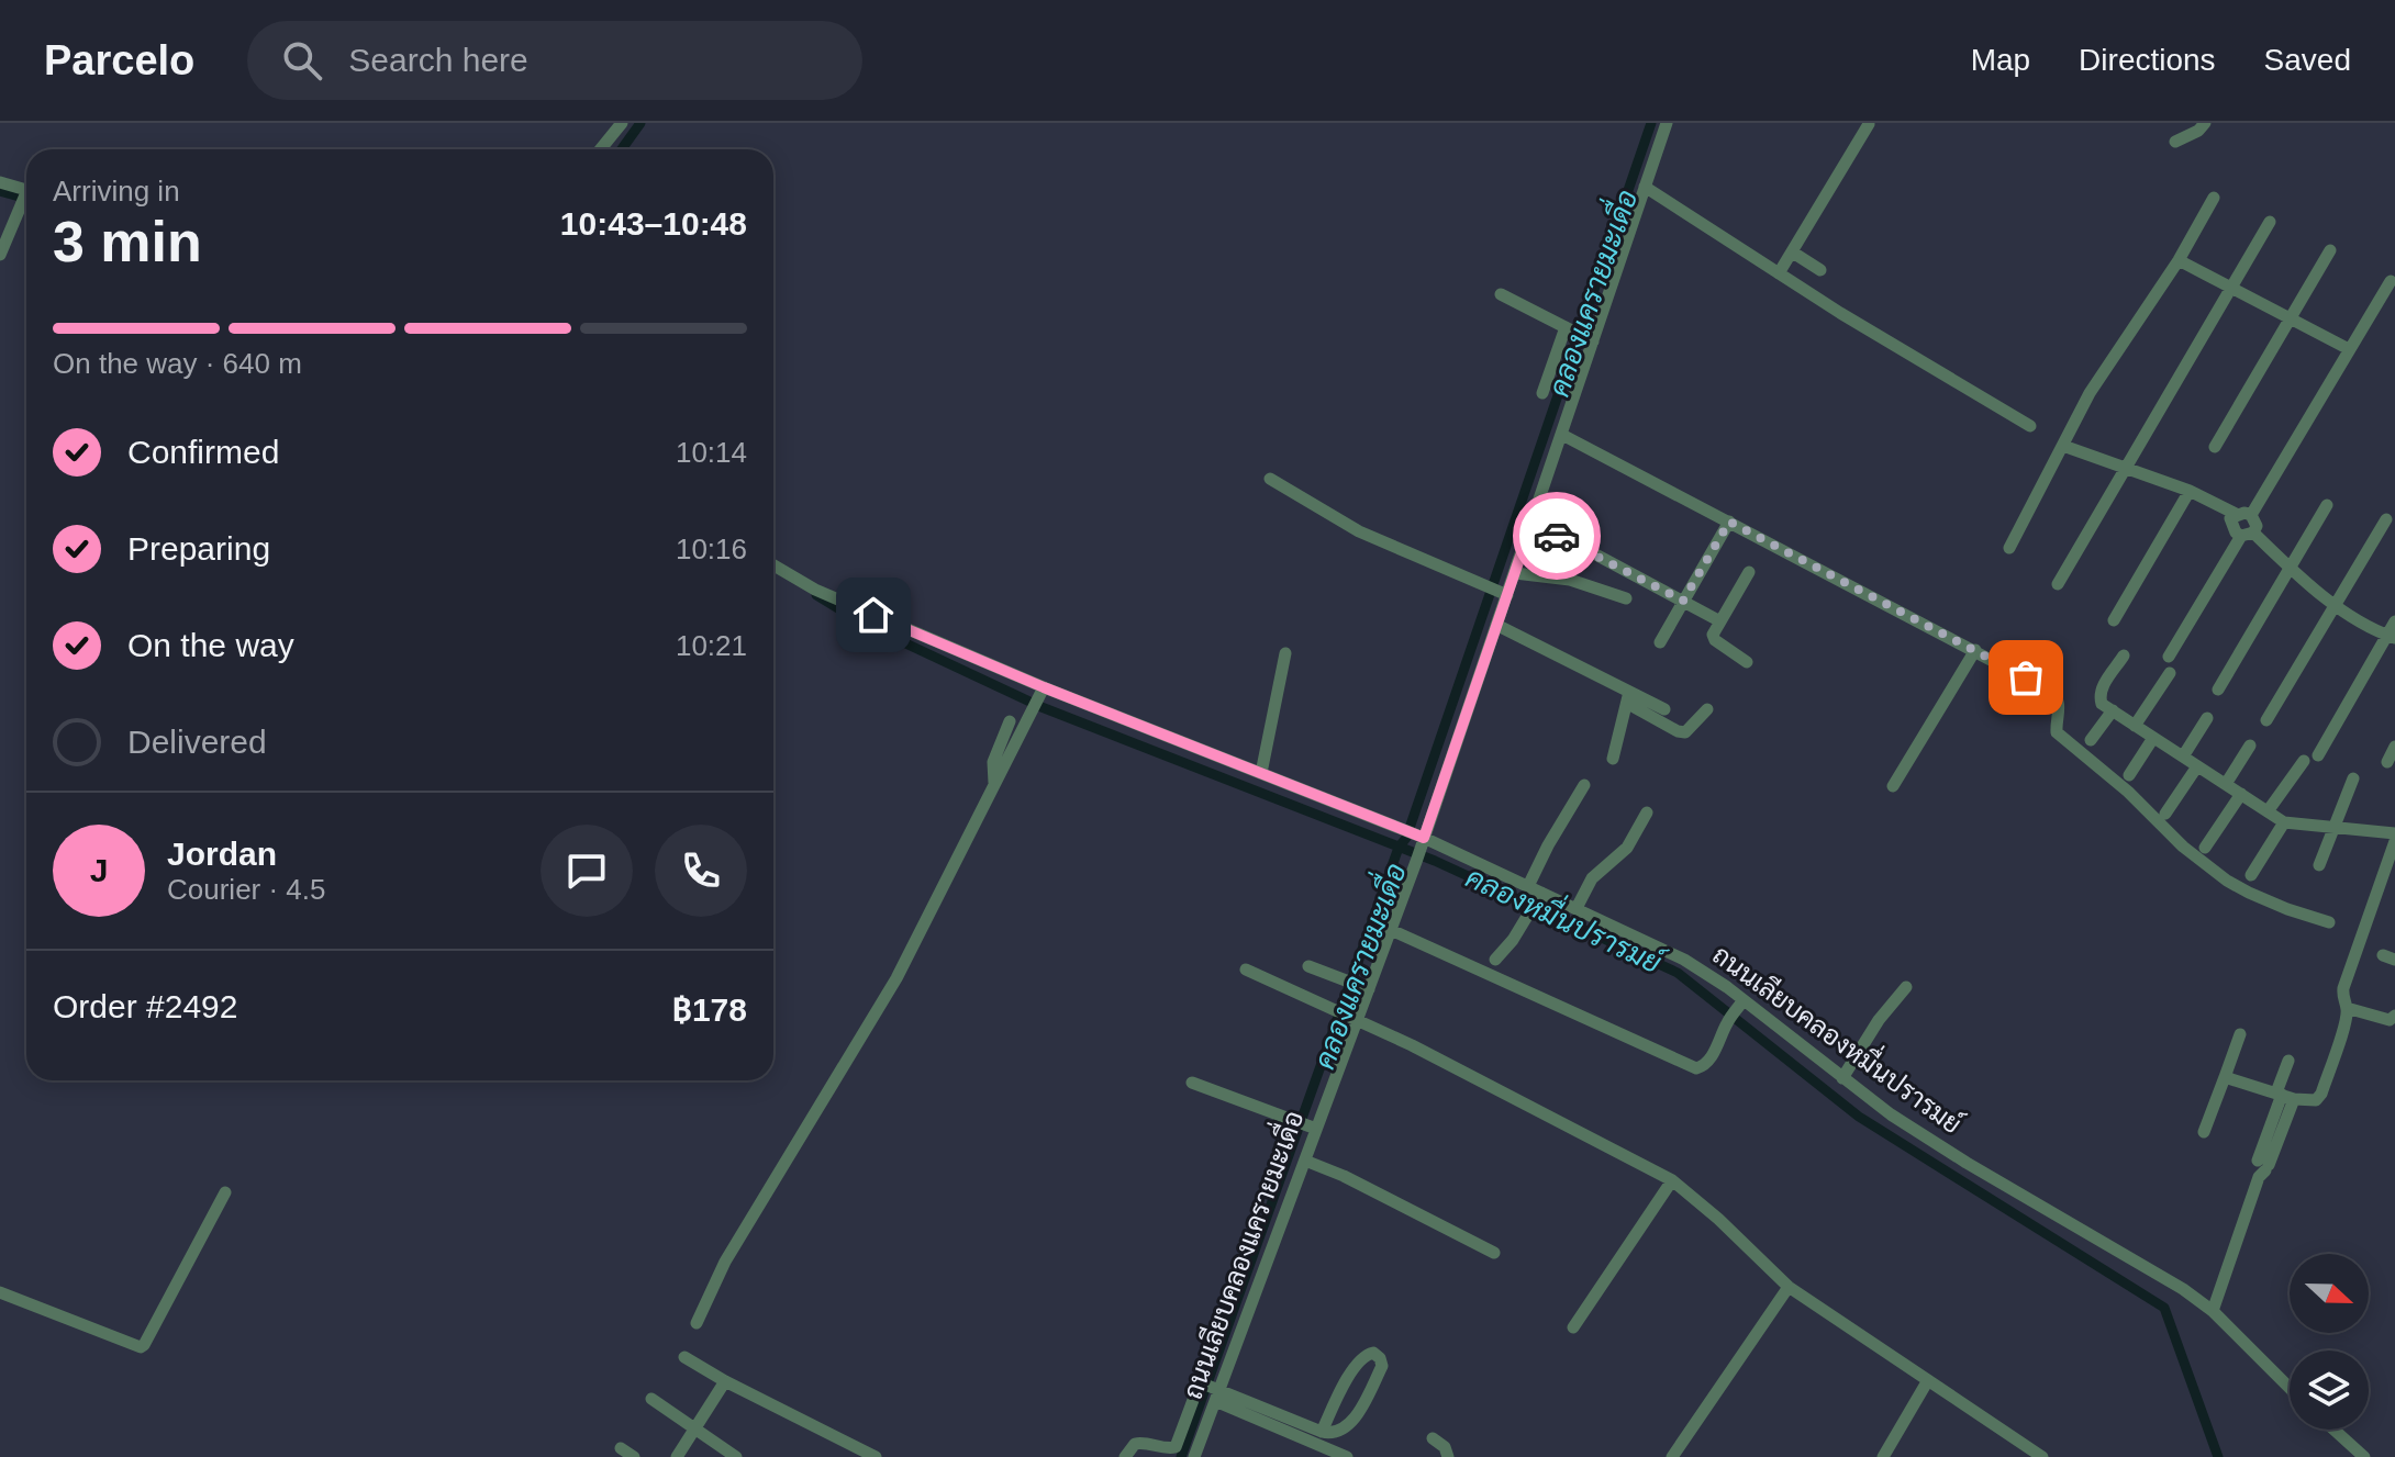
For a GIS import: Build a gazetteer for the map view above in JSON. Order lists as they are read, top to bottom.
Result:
{
  "streets": {
    "street": ["ถนนเลียบคลองหมื่นปรารมย์", "ถนนเลียบคลองแครายมะเดื่อ"]
  },
  "crossings": [
    ["ถนนเลียบคลองหมื่นปรารมย์", "ถนนเลียบคลองแครายมะเดื่อ"]
  ],
  "water": ["คลองแครายมะเดื่อ", "คลองหมื่นปรารมย์"],
  "north": "right",
  "page": {
    "header": "Parcelo",
    "search": "Search here",
    "nav": ["Map", "Directions", "Saved"],
    "heading": ["3 min", "Arriving in", "10:43–10:48"],
    "panel": [
      "Jordan",
      "Courier · 4.5",
      "Order #2492",
      "฿178"
    ],
    "bar": "On the way · 640 m",
    "list": [
      ["Confirmed", "10:14"],
      ["Preparing", "10:16"],
      ["On the way", "10:21"],
      "Delivered"
    ],
    "round": "J"
  }
}
